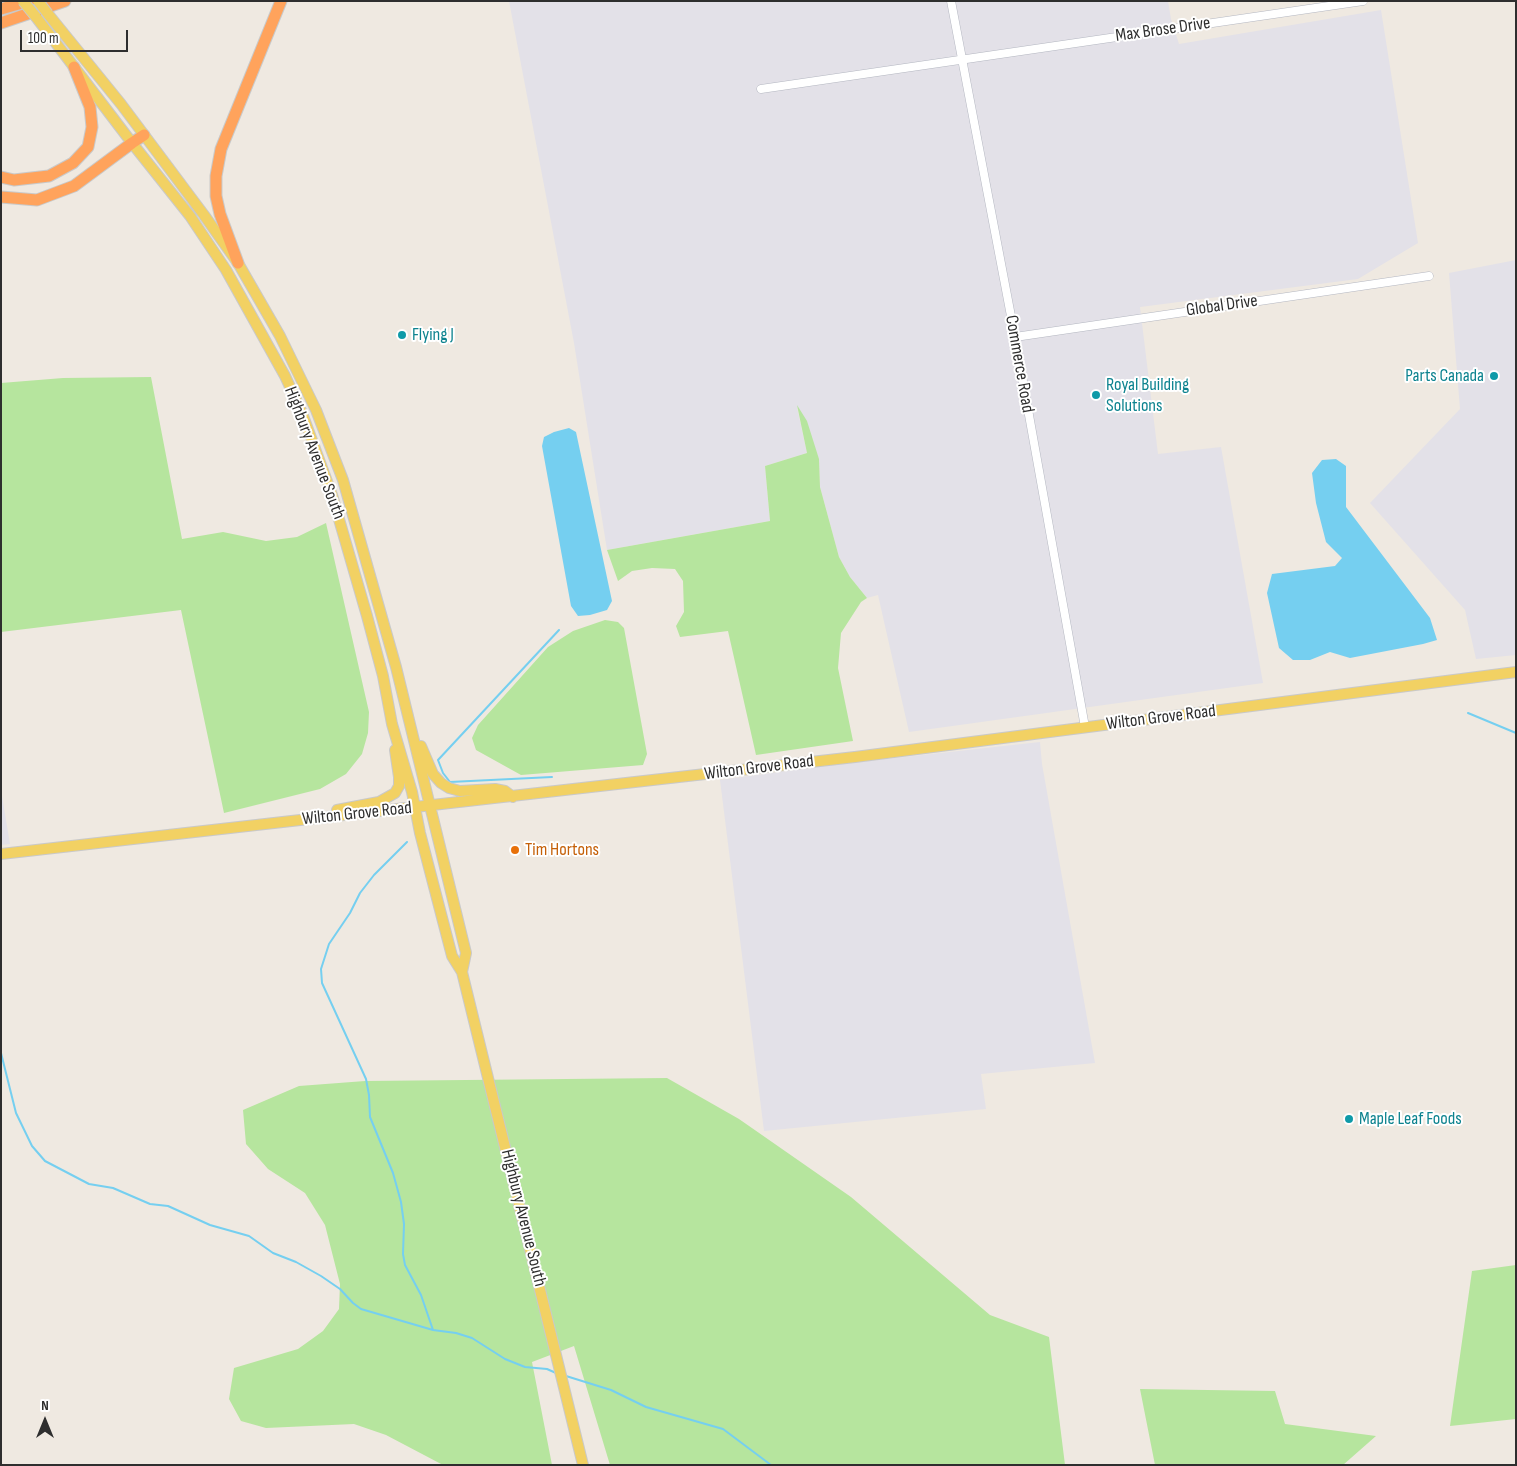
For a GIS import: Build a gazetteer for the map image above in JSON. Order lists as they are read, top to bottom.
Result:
{
  "streets": {
    "main road": ["Highbury Avenue South", "Wilton Grove Road"],
    "street": ["Max Brose Drive", "Global Drive", "Commerce Road"]
  },
  "crossings": [
    ["Max Brose Drive", "Commerce Road"],
    ["Global Drive", "Commerce Road"],
    ["Commerce Road", "Wilton Grove Road"],
    ["Highbury Avenue South", "Wilton Grove Road"]
  ],
  "places": [
    "Flying J",
    "Parts Canada",
    "Royal Building Solutions",
    "Tim Hortons",
    "Maple Leaf Foods"
  ],
  "scale_bar": "100 m",
  "north": "top"
}
